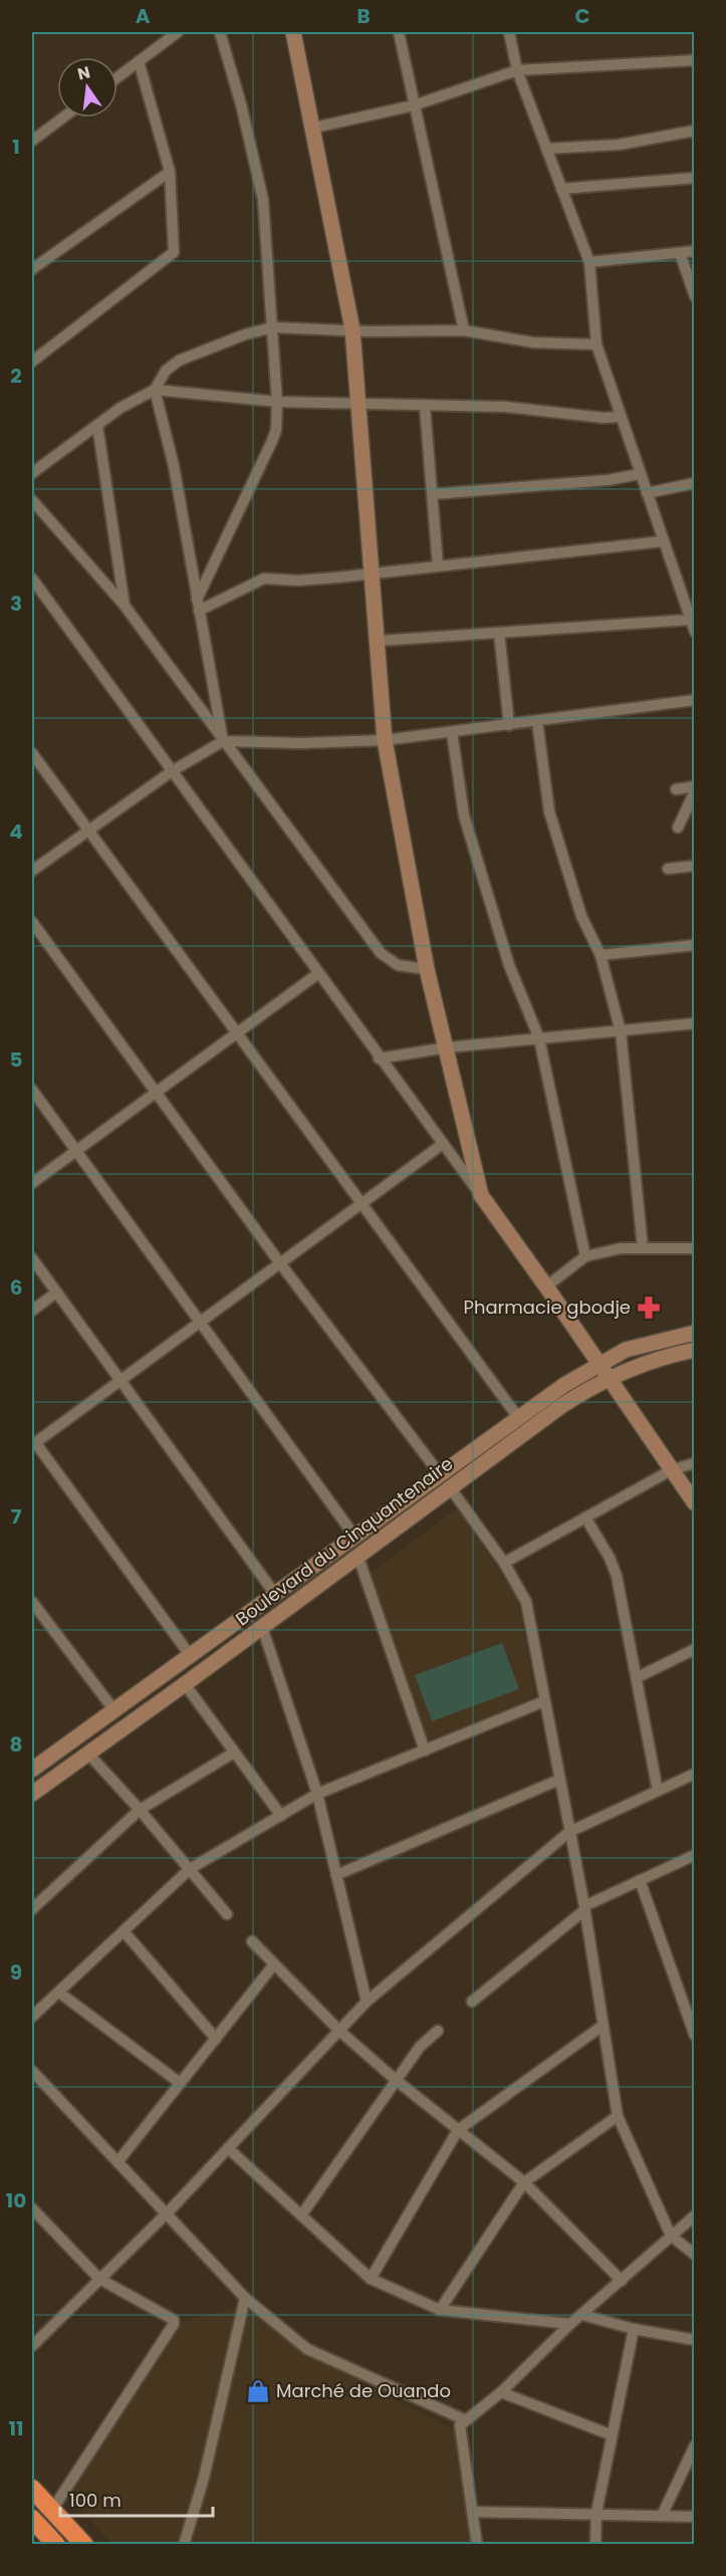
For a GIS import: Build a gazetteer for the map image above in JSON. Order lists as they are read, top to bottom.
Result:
{
  "streets": {
    "main road": ["Boulevard du Cinquantenaire"]
  },
  "places": {
    "pharmacy": ["Pharmacie gbodje"],
    "shop": ["Marché de Ouando"]
  },
  "scale_bar": "100 m",
  "north": "top",
  "grid": {
    "columns": ["A", "B", "C"],
    "rows": [
      "1",
      "2",
      "3",
      "4",
      "5",
      "6",
      "7",
      "8",
      "9",
      "10",
      "11"
    ]
  }
}
